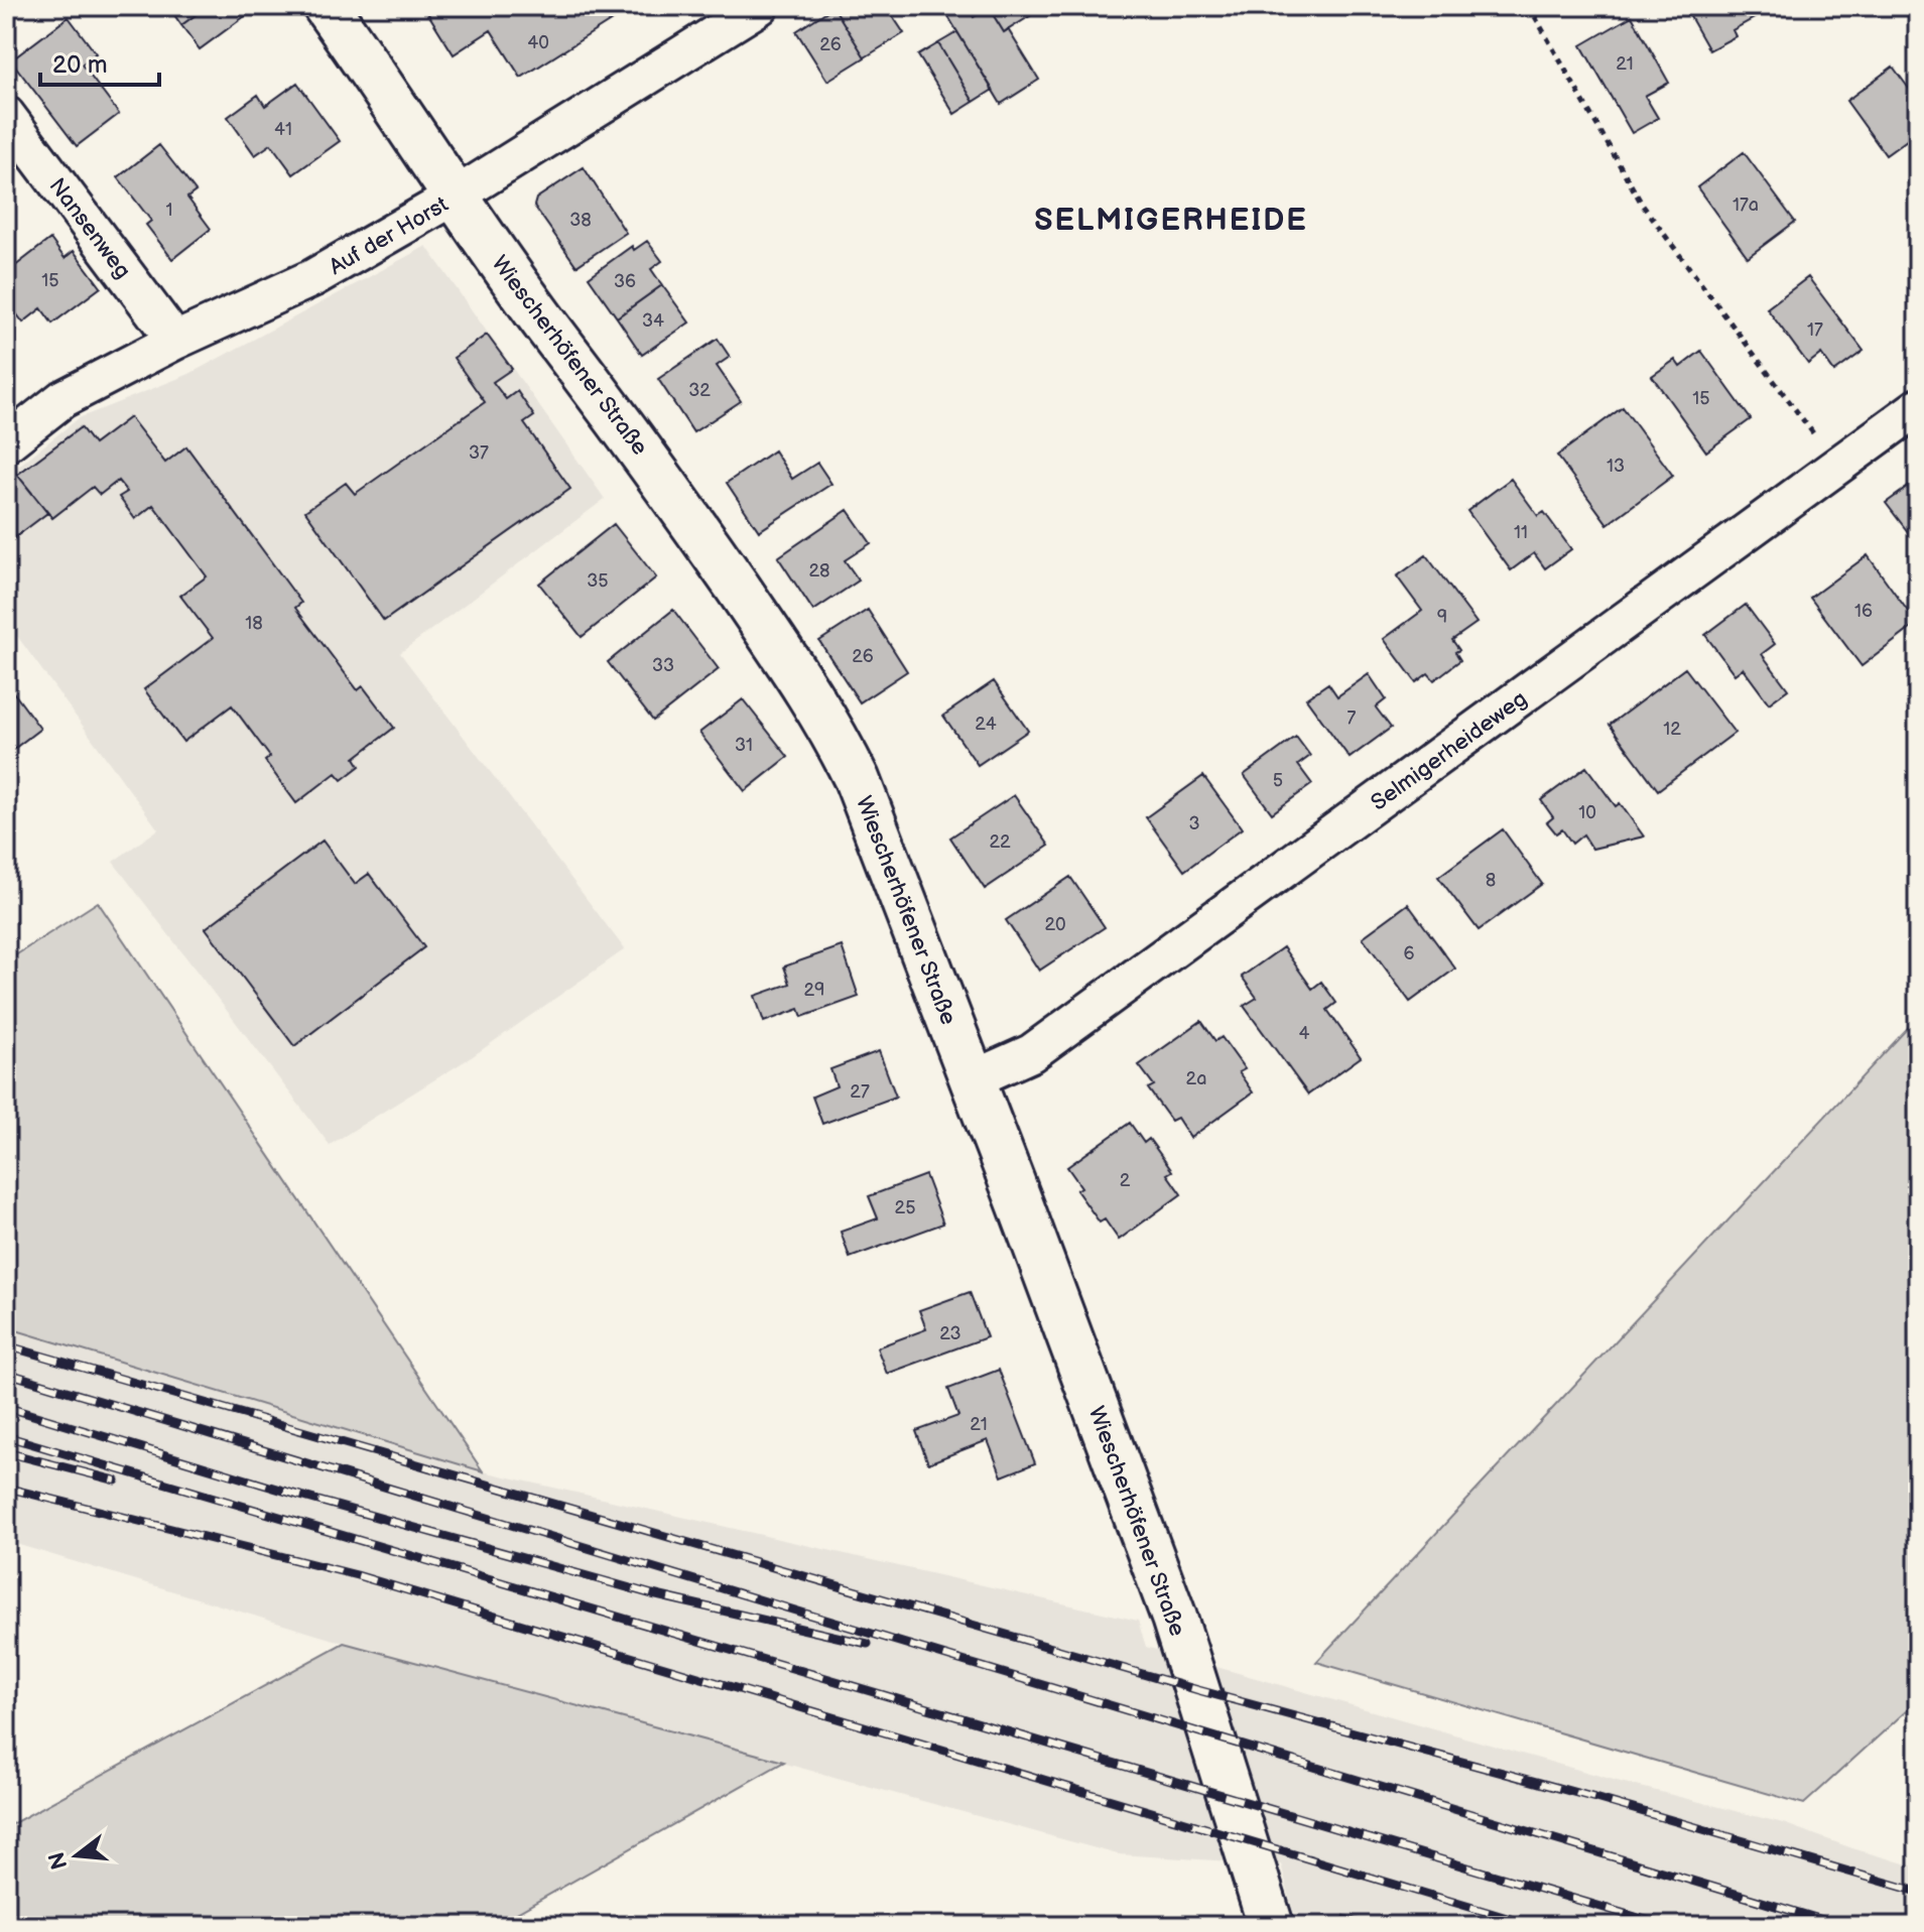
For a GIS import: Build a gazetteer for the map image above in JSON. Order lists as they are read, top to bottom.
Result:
{
  "streets": {
    "street": [
      "Nansenweg",
      "Auf der Horst",
      "Wiescherhöfener Straße",
      "Selmigerheideweg"
    ]
  },
  "crossings": [
    ["Nansenweg", "Auf der Horst"],
    ["Auf der Horst", "Wiescherhöfener Straße"],
    ["Wiescherhöfener Straße", "Selmigerheideweg"]
  ],
  "districts": ["SELMIGERHEIDE"],
  "house_numbers": [
    "40",
    "26",
    "21",
    "41",
    "17a",
    "1",
    "38",
    "15",
    "36",
    "34",
    "17",
    "32",
    "15",
    "37",
    "13",
    "11",
    "28",
    "35",
    "16",
    "9",
    "18",
    "26",
    "33",
    "7",
    "24",
    "12",
    "31",
    "5",
    "10",
    "3",
    "22",
    "8",
    "20",
    "6",
    "29",
    "4",
    "2a",
    "27",
    "2",
    "25",
    "23",
    "21"
  ],
  "scale_bar": "20 m",
  "north": "left"
}
